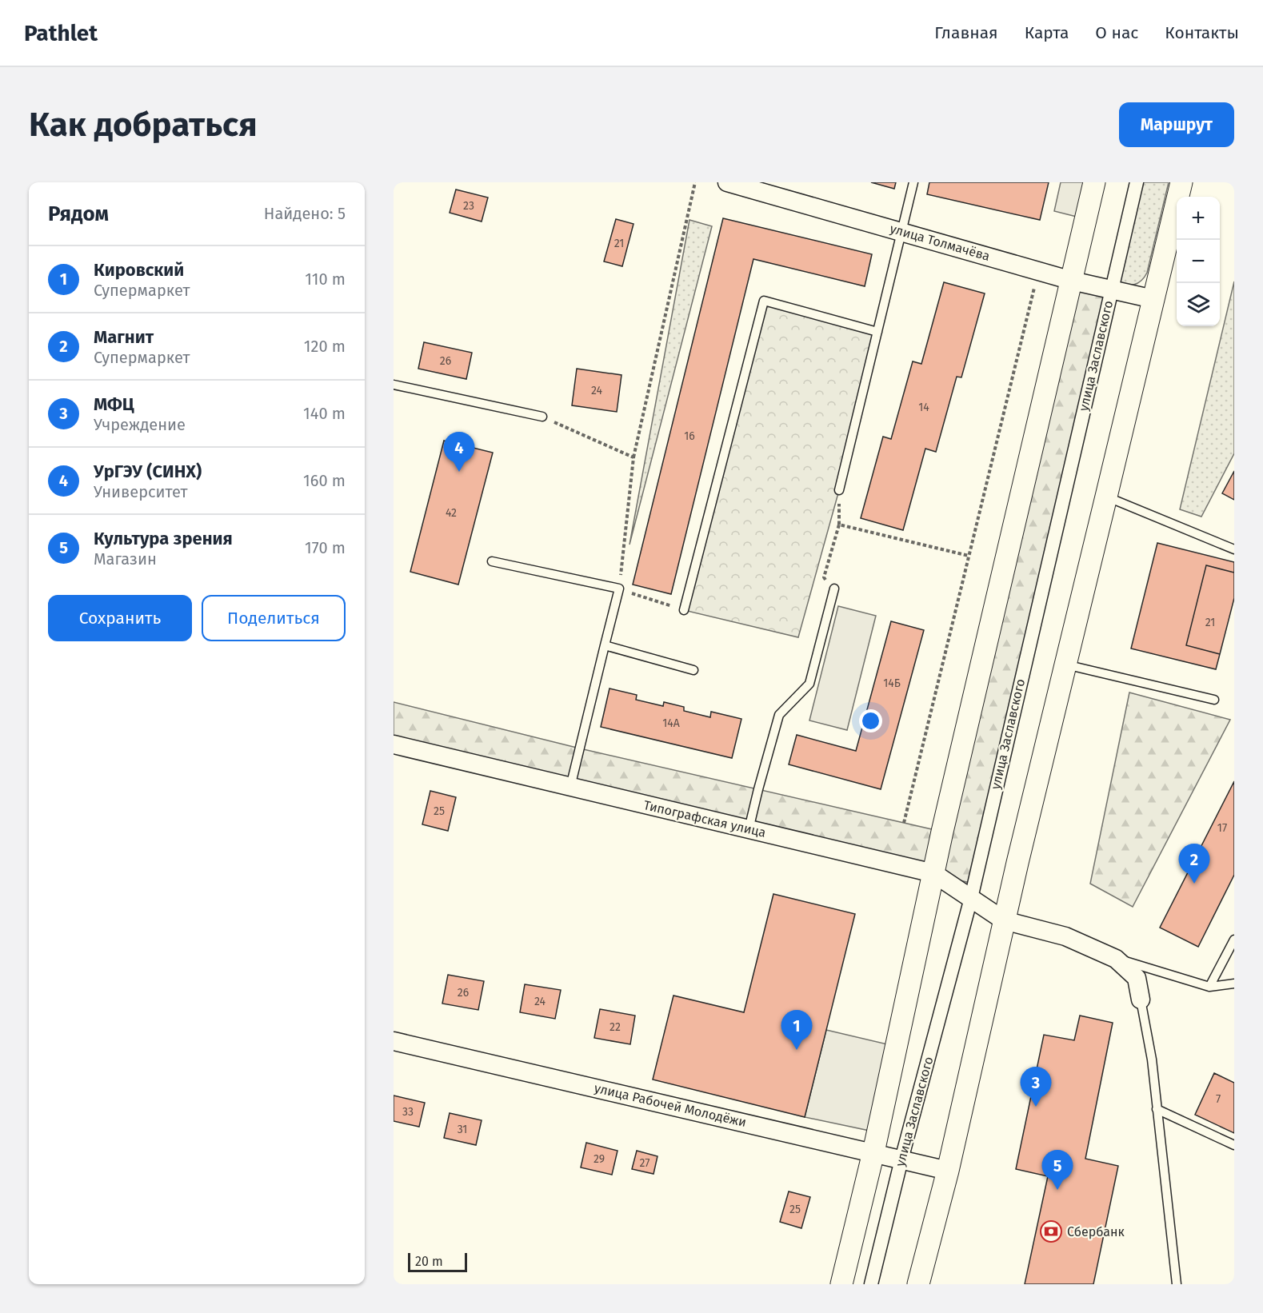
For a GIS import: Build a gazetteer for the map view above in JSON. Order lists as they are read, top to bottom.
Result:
{
  "streets": {
    "street": [
      "улица Толмачёва",
      "улица Заславского",
      "Типографская улица",
      "улица Рабочей Молодёжи"
    ]
  },
  "crossings": [
    ["улица Толмачёва", "улица Заславского"],
    ["улица Заславского", "Типографская улица"],
    ["улица Заславского", "улица Рабочей Молодёжи"]
  ],
  "places": {
    "bank": ["Сбербанк"]
  },
  "house_numbers": [
    "23",
    "21",
    "26",
    "24",
    "14",
    "16",
    "42",
    "21",
    "14Б",
    "14А",
    "25",
    "17",
    "26",
    "24",
    "22",
    "7",
    "33",
    "31",
    "29",
    "27",
    "25"
  ],
  "scale_bar": "20 m",
  "page": {
    "header": "Pathlet",
    "nav": [
      "Главная",
      "Карта",
      "О нас",
      "Контакты"
    ],
    "buttons": [
      "Маршрут",
      ["Сохранить", "Поделиться"]
    ],
    "title": "Как добраться",
    "heading": ["Рядом", "Найдено: 5"],
    "map_buttons": ["+", "−"],
    "list": [
      {
        "mark": "1",
        "name": "Кировский",
        "note": "Супермаркет",
        "value": "110 m"
      },
      {
        "mark": "2",
        "name": "Магнит",
        "note": "Супермаркет",
        "value": "120 m"
      },
      {
        "mark": "3",
        "name": "МФЦ",
        "note": "Учреждение",
        "value": "140 m"
      },
      {
        "mark": "4",
        "name": "УрГЭУ (СИНХ)",
        "note": "Университет",
        "value": "160 m"
      },
      {
        "mark": "5",
        "name": "Культура зрения",
        "note": "Магазин",
        "value": "170 m"
      }
    ],
    "pins": [
      "4",
      "2",
      "1",
      "3",
      "5"
    ],
    "scale": "20 m"
  }
}
